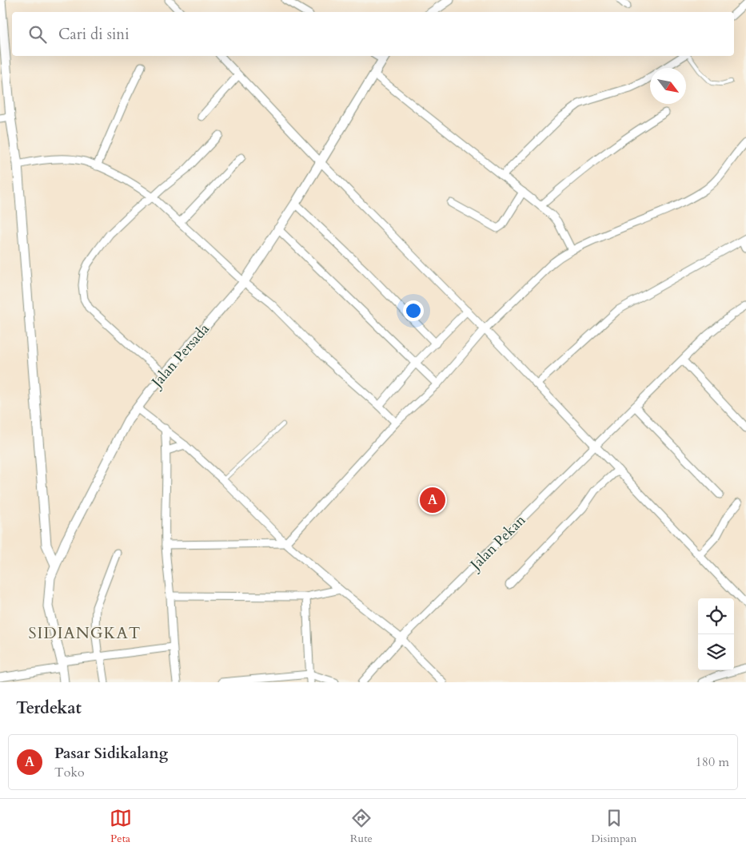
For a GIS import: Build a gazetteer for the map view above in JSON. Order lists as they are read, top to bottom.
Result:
{
  "streets": {
    "street": ["Jalan Persada", "Jalan Pekan"]
  },
  "districts": ["SIDIANGKAT"],
  "north": "bottom right",
  "page": {
    "search": "Cari di sini",
    "pins": "A",
    "heading": "Terdekat",
    "list": [
      {
        "mark": "A",
        "name": "Pasar Sidikalang",
        "note": "Toko",
        "value": "180 m"
      }
    ],
    "nav": ["Peta", "Rute", "Disimpan"]
  }
}
